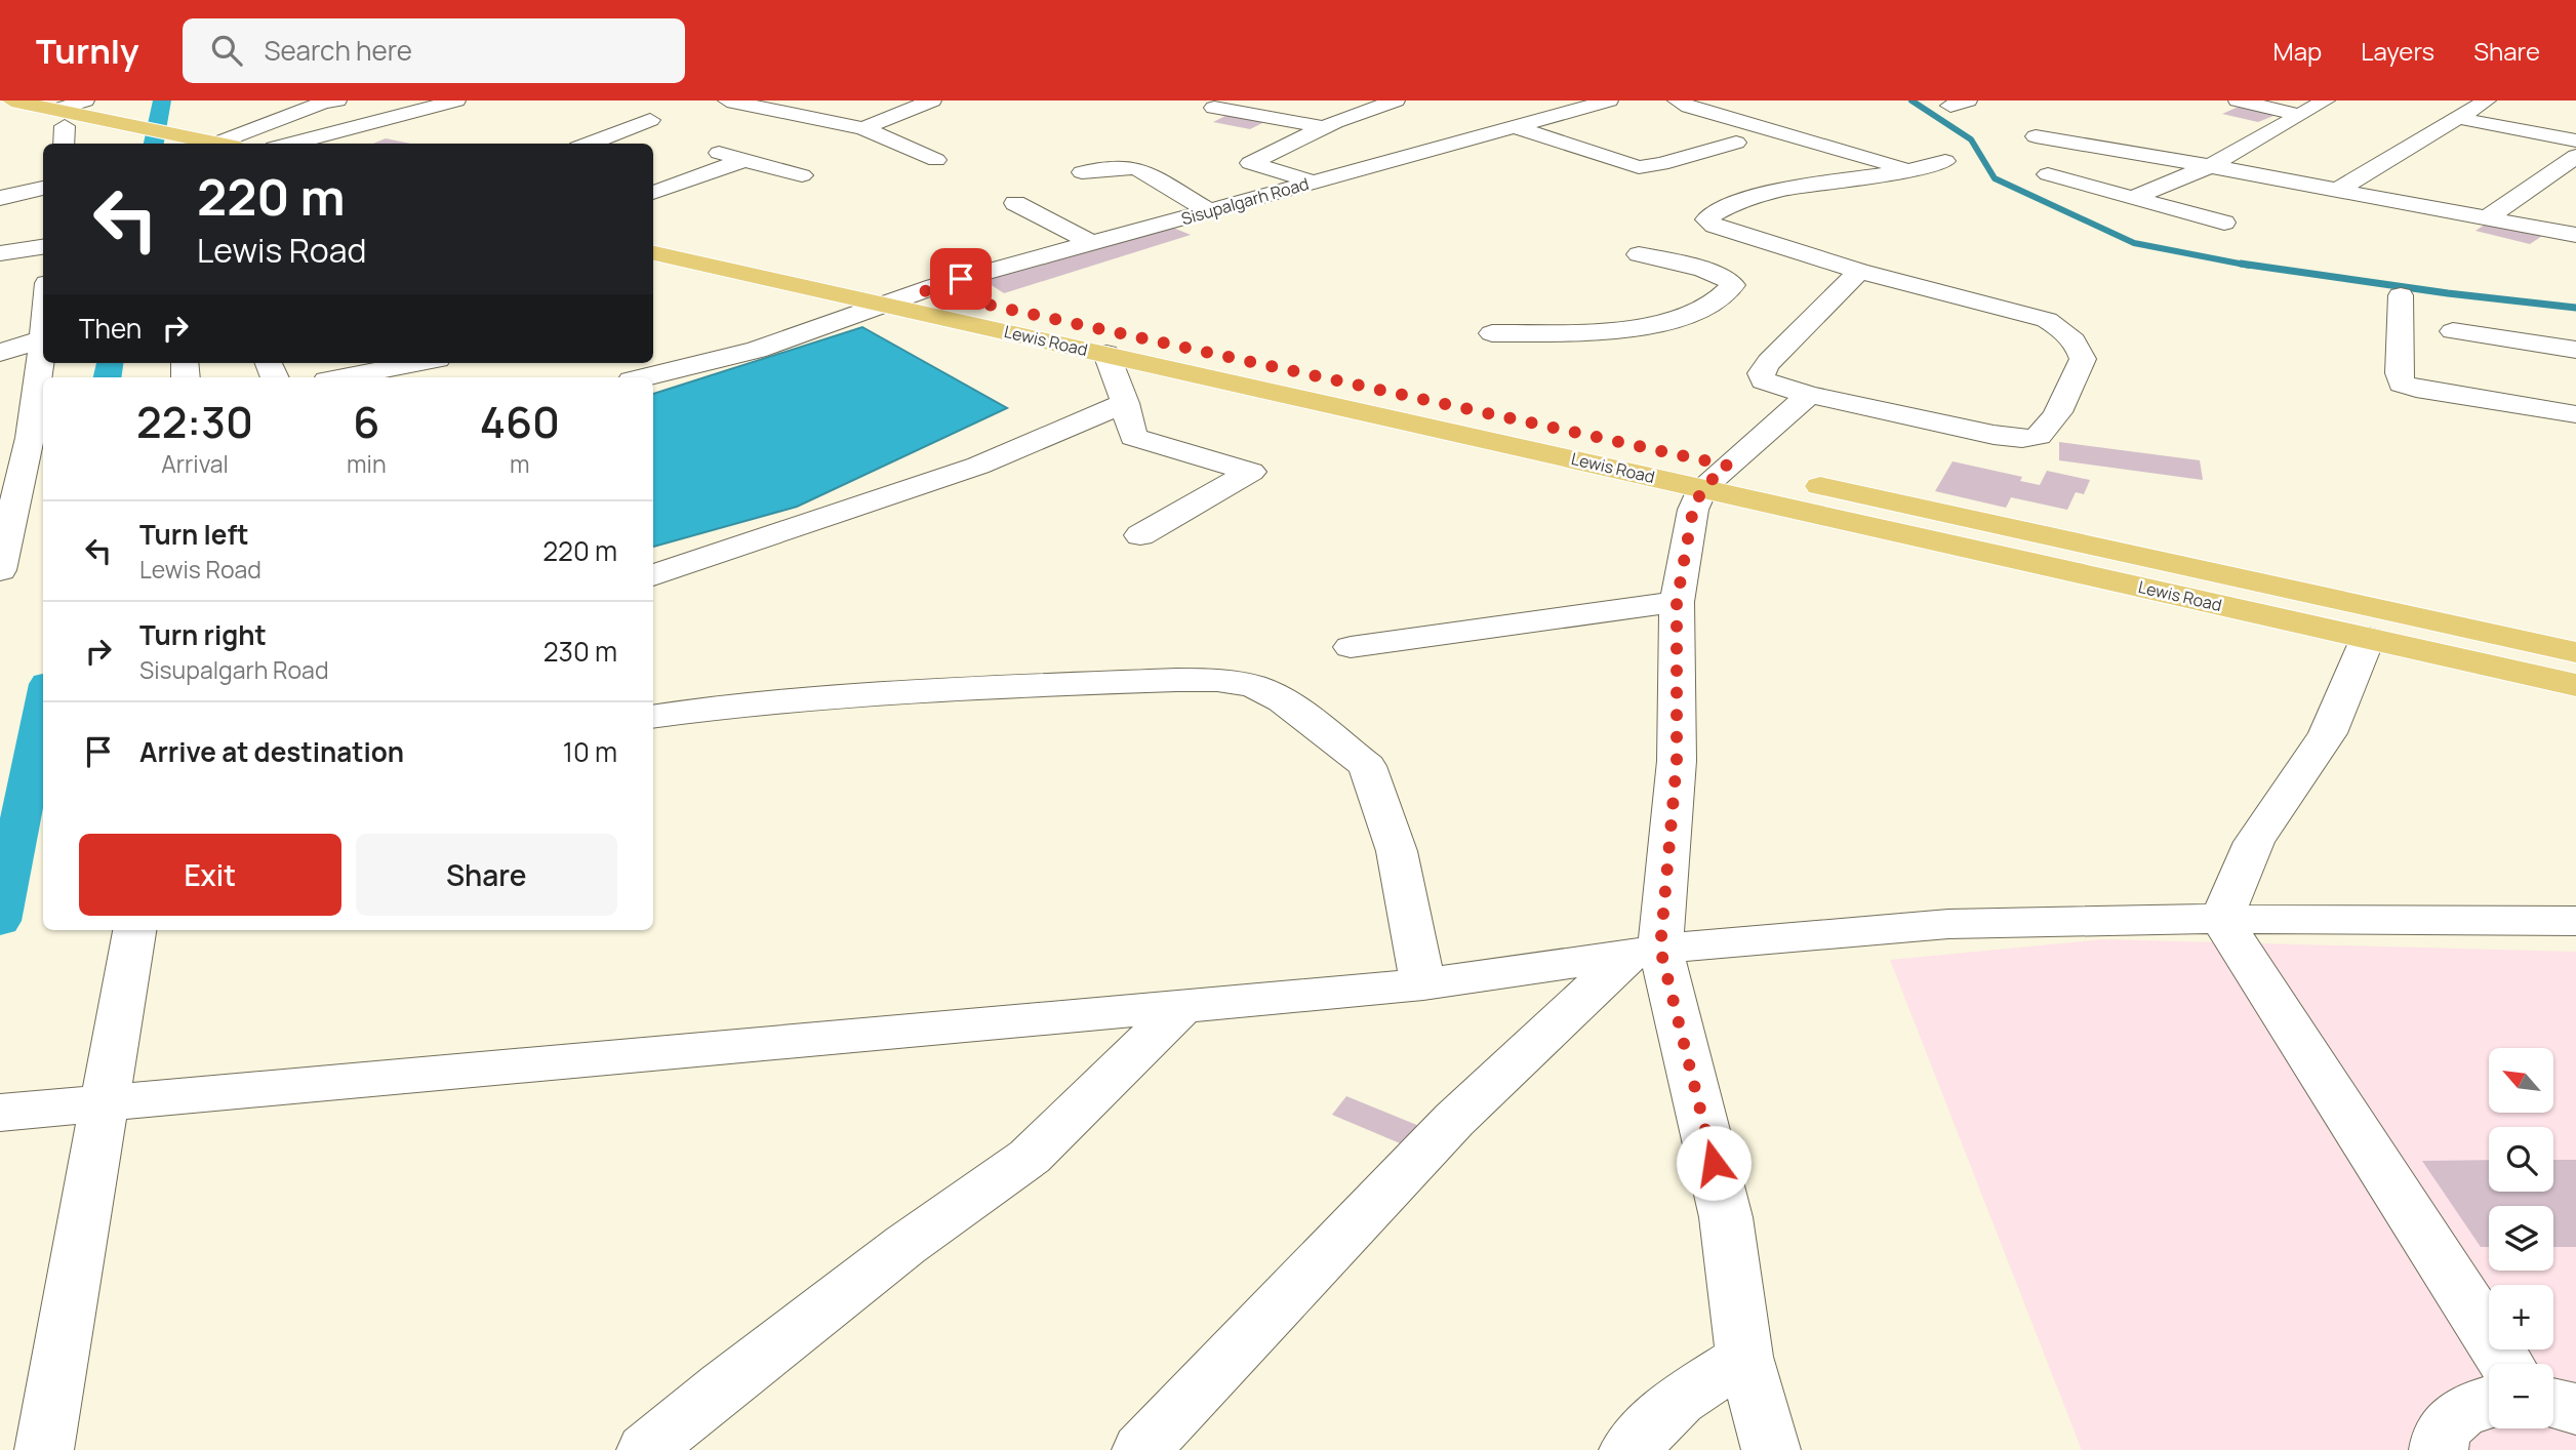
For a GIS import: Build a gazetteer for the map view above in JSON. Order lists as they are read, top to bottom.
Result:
{
  "streets": {
    "main road": ["Lewis Road"],
    "street": ["Sisupalgarh Road"]
  },
  "crossings": [
    ["Sisupalgarh Road", "Lewis Road"]
  ],
  "north": "top left",
  "page": {
    "header": "Turnly",
    "search": "Search here",
    "nav": ["Map", "Layers", "Share"],
    "turn": ["220 m", "Lewis Road"],
    "then": "Then",
    "eta": [
      "22:30",
      "Arrival",
      "6",
      "min",
      "460",
      "m"
    ],
    "list": [
      {
        "name": "Turn left",
        "note": "Lewis Road",
        "value": "220 m"
      },
      {
        "name": "Turn right",
        "note": "Sisupalgarh Road",
        "value": "230 m"
      },
      {
        "name": "Arrive at destination",
        "value": "10 m"
      }
    ],
    "buttons": ["Exit", "Share"],
    "map_buttons": ["+", "−"]
  }
}
